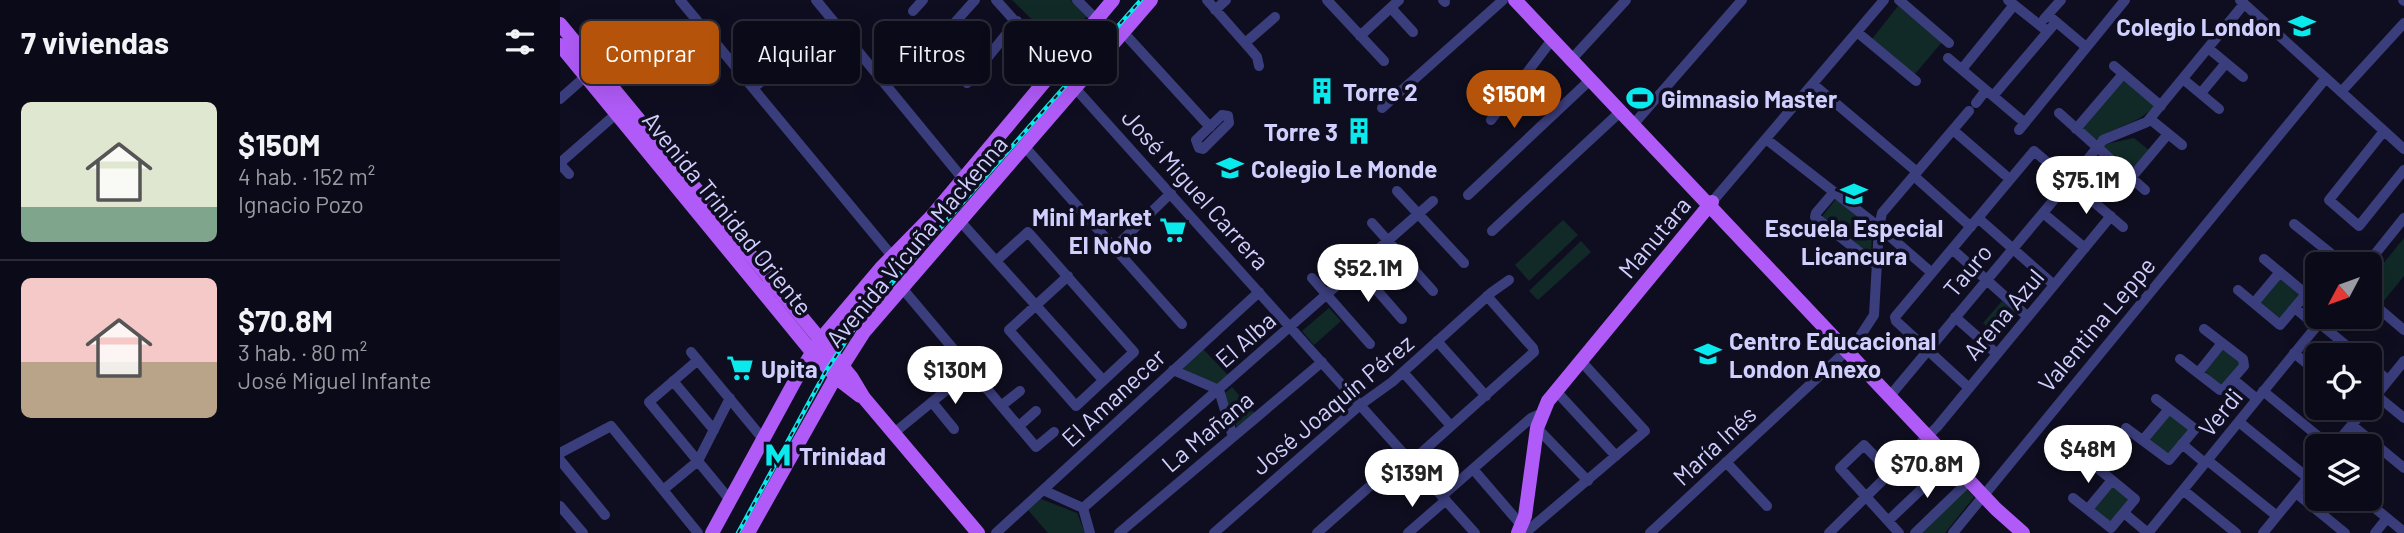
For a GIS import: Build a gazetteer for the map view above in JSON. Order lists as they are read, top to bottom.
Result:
{
  "streets": {
    "main road": ["Avenida Trinidad Oriente", "Manutara", "Avenida Vicuña Mackenna"],
    "street": [
      "José Miguel Carrera",
      "Tauro",
      "Arena Azul",
      "Valentina Leppe",
      "El Alba",
      "El Amanecer",
      "José Joaquín Pérez",
      "Verdi",
      "La Mañana",
      "María Inés"
    ]
  },
  "crossings": [
    ["José Miguel Carrera", "Avenida Vicuña Mackenna"],
    ["José Miguel Carrera", "El Alba"],
    ["José Miguel Carrera", "El Amanecer"],
    ["José Miguel Carrera", "José Joaquín Pérez"],
    ["José Miguel Carrera", "La Mañana"],
    ["Avenida Trinidad Oriente", "Avenida Vicuña Mackenna"]
  ],
  "places": {
    "school or university": [
      "Colegio London",
      "Colegio Le Monde",
      "Escuela Especial Licancura",
      "Centro Educacional London Anexo"
    ],
    "building": ["Torre 2", "Torre 3"],
    "sports": ["Gimnasio Master"],
    "supermarket": ["Mini Market El NoNo", "Upita"],
    "metro station": ["Trinidad"]
  },
  "north": "bottom left",
  "page": {
    "heading": "7 viviendas",
    "chip": [
      "Comprar",
      "Alquilar",
      "Filtros",
      "Nuevo"
    ],
    "price": [
      "$150M",
      "$75.1M",
      "$52.1M",
      "$130M",
      "$48M",
      "$70.8M",
      "$139M"
    ],
    "list": [
      {
        "name": "$150M",
        "note": "4 hab. · 152 m² · Ignacio Pozo"
      },
      {
        "name": "$70.8M",
        "note": "3 hab. · 80 m² · José Miguel Infante"
      }
    ]
  }
}
